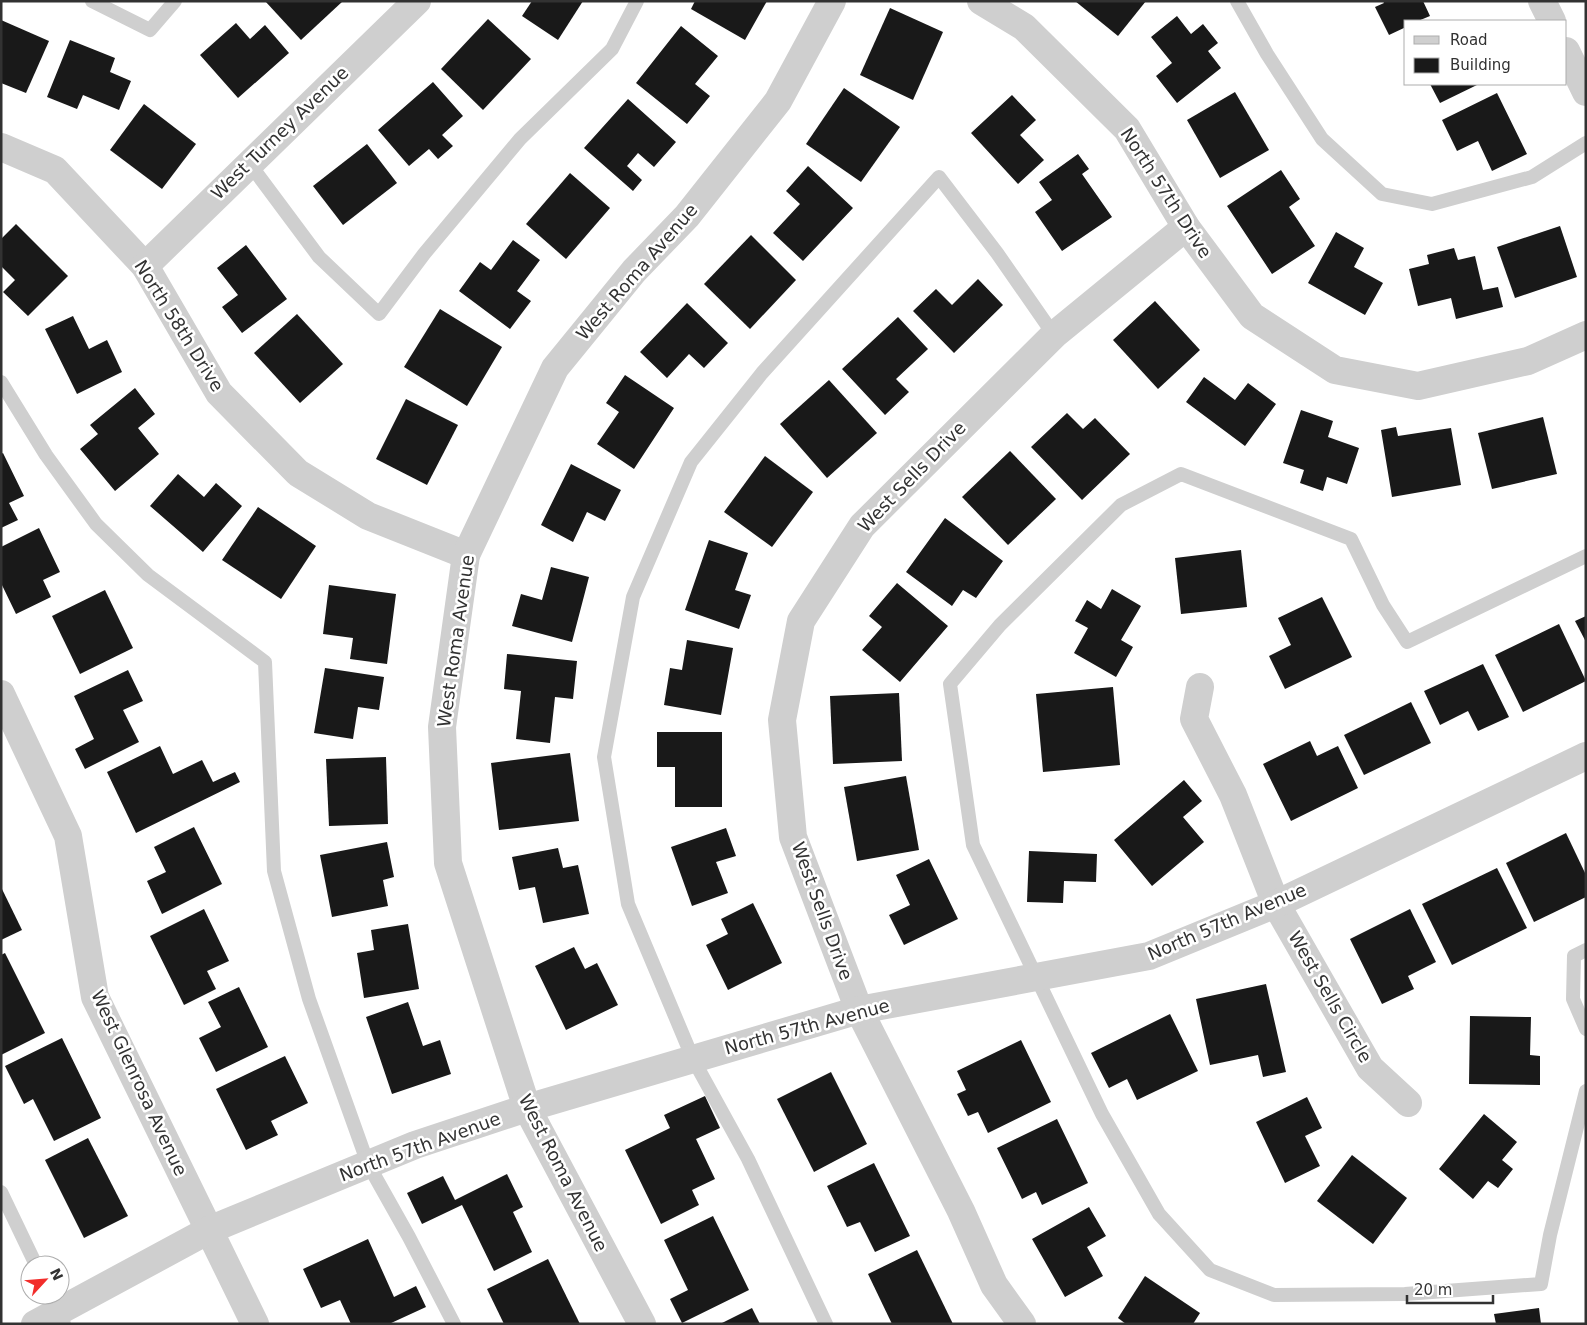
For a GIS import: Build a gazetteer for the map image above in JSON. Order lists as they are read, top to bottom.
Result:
{
  "streets": {
    "street": [
      "West Turney Avenue",
      "North 57th Drive",
      "West Roma Avenue",
      "North 58th Drive",
      "West Sells Drive",
      "North 57th Avenue",
      "West Sells Circle",
      "West Glenrosa Avenue"
    ]
  },
  "crossings": [
    ["West Turney Avenue", "North 58th Drive"],
    ["North 57th Drive", "West Sells Drive"],
    ["West Roma Avenue", "North 58th Drive"],
    ["West Roma Avenue", "North 57th Avenue"],
    ["West Sells Drive", "North 57th Avenue"],
    ["North 57th Avenue", "West Sells Circle"],
    ["North 57th Avenue", "West Glenrosa Avenue"]
  ],
  "legend": ["Road", "Building"],
  "scale_bar": "20 m",
  "north": "top right"
}
